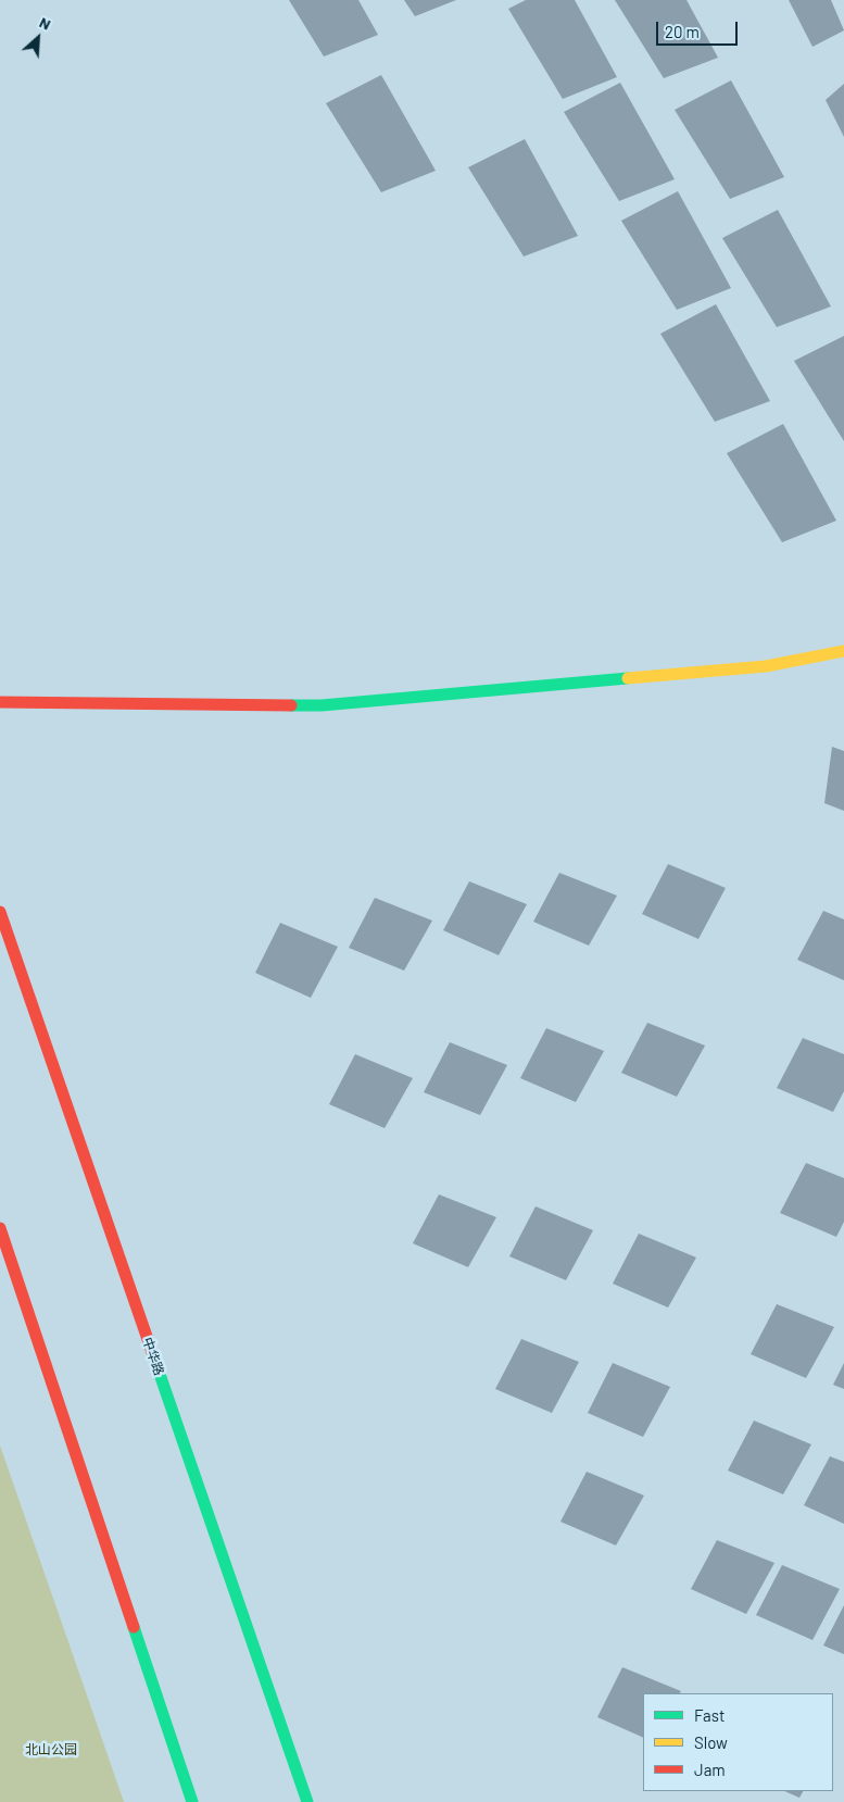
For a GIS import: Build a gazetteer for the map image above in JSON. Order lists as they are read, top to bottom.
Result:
{
  "streets": {
    "main road": ["中华路"]
  },
  "parks": ["北山公园"],
  "legend": ["Fast", "Slow", "Jam"],
  "scale_bar": "20 m",
  "north": "top right"
}
